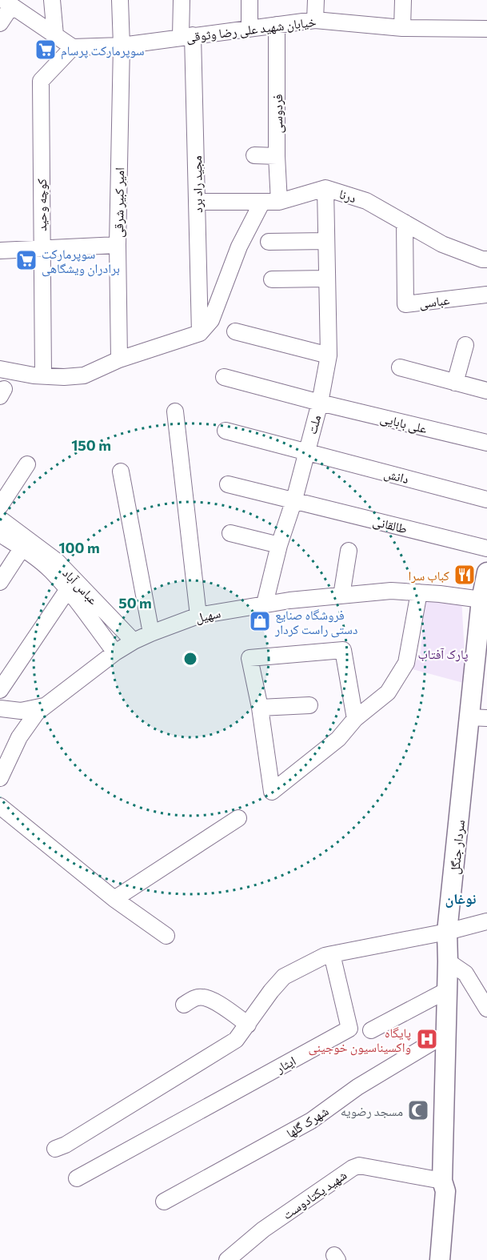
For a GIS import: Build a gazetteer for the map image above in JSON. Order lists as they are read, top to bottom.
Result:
{
  "streets": {
    "main road": ["سردار جنگل"],
    "street": [
      "خیابان شهید علی رضا وثوقی",
      "فردوسی",
      "مجید راد برد",
      "درنا",
      "امیر کبیر شرقی",
      "کوچه وحید",
      "عباسی",
      "علی بابایی",
      "ملت",
      "دانش",
      "طالقانی",
      "عباس آباد",
      "سهیل",
      "ایثار",
      "شهرک گلها",
      "شهید یکتادوست"
    ]
  },
  "crossings": [
    ["خیابان شهید علی رضا وثوقی", "فردوسی"],
    ["خیابان شهید علی رضا وثوقی", "مجید راد برد"],
    ["خیابان شهید علی رضا وثوقی", "امیر کبیر شرقی"],
    ["خیابان شهید علی رضا وثوقی", "کوچه وحید"],
    ["فردوسی", "درنا"],
    ["مجید راد برد", "درنا"],
    ["درنا", "عباسی"],
    ["درنا", "ملت"],
    ["علی بابایی", "ملت"],
    ["ملت", "دانش"],
    ["ملت", "طالقانی"],
    ["ملت", "سهیل"],
    ["عباس آباد", "سهیل"],
    ["سهیل", "سردار جنگل"],
    ["سردار جنگل", "شهرک گلها"],
    ["سردار جنگل", "شهید یکتادوست"]
  ],
  "districts": ["نوغان"],
  "parks": ["پارک آفتاب"],
  "places": {
    "supermarket": ["سوپرمارکت پرسام", "سوپرمارکت برادران ویشگاهی"],
    "restaurant": ["کباب سرا"],
    "shop": ["فروشگاه صنایع دستی راست کردار"],
    "hospital": ["پایگاه واکسیناسیون خوجینی"],
    "mosque": ["مسجد رضویه"]
  },
  "rings": ["150 m", "100 m", "50 m"]
}
